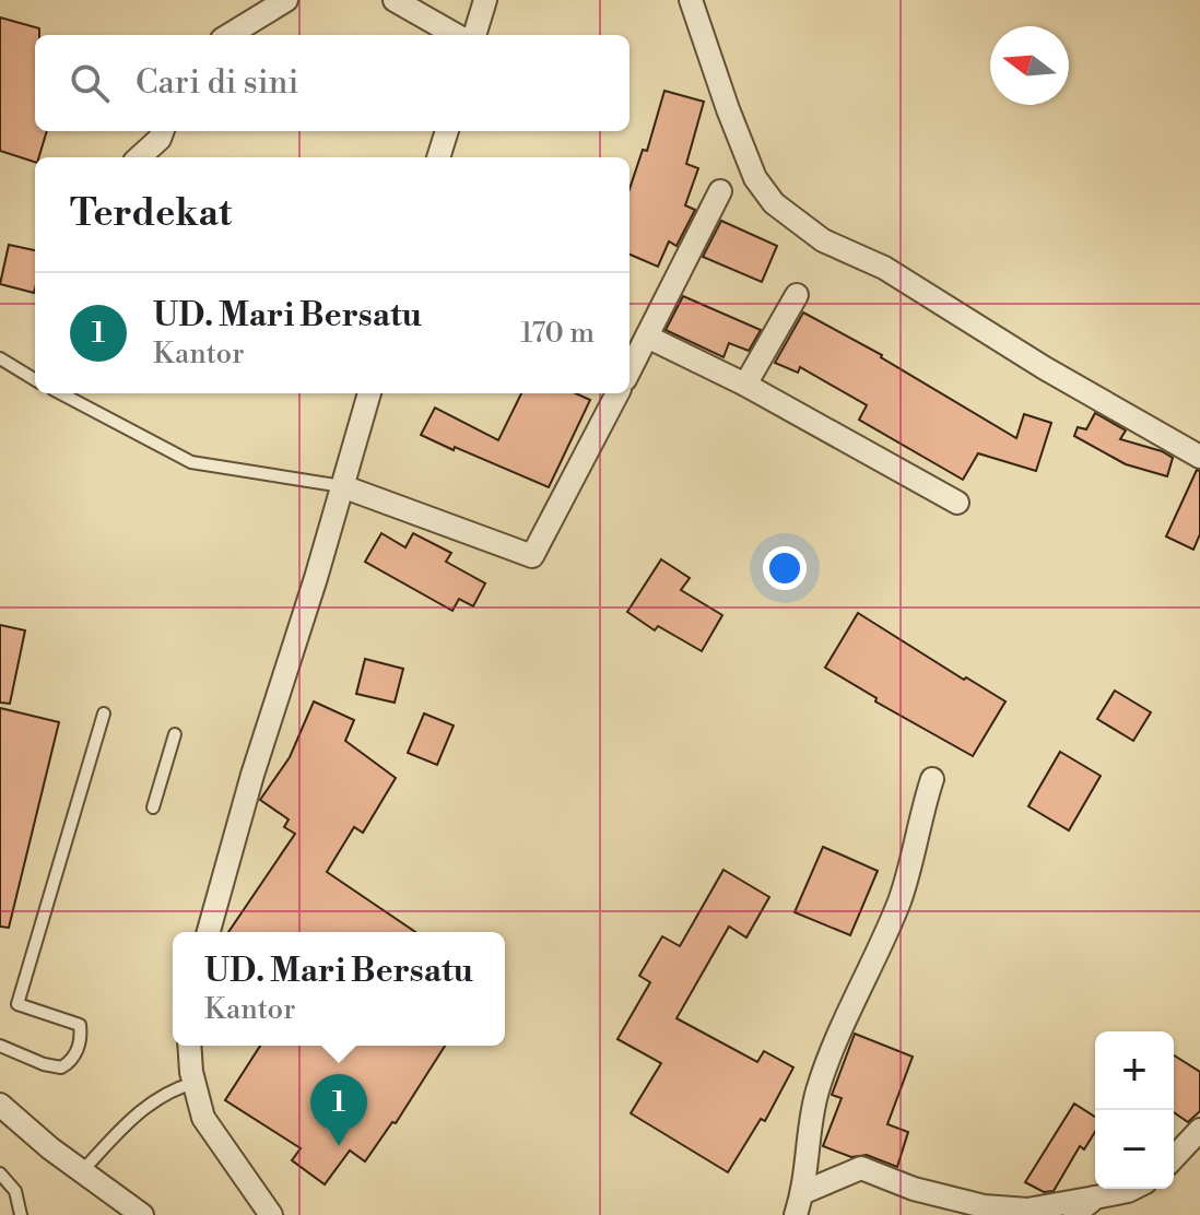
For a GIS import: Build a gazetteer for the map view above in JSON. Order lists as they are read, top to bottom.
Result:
{
  "north": "left",
  "page": {
    "search": "Cari di sini",
    "heading": "Terdekat",
    "list": [
      {
        "mark": "1",
        "name": "UD. Mari Bersatu",
        "note": "Kantor",
        "value": "170 m"
      }
    ],
    "popup": ["UD. Mari Bersatu", "Kantor"],
    "map_buttons": ["+", "−"],
    "pins": "1"
  }
}
